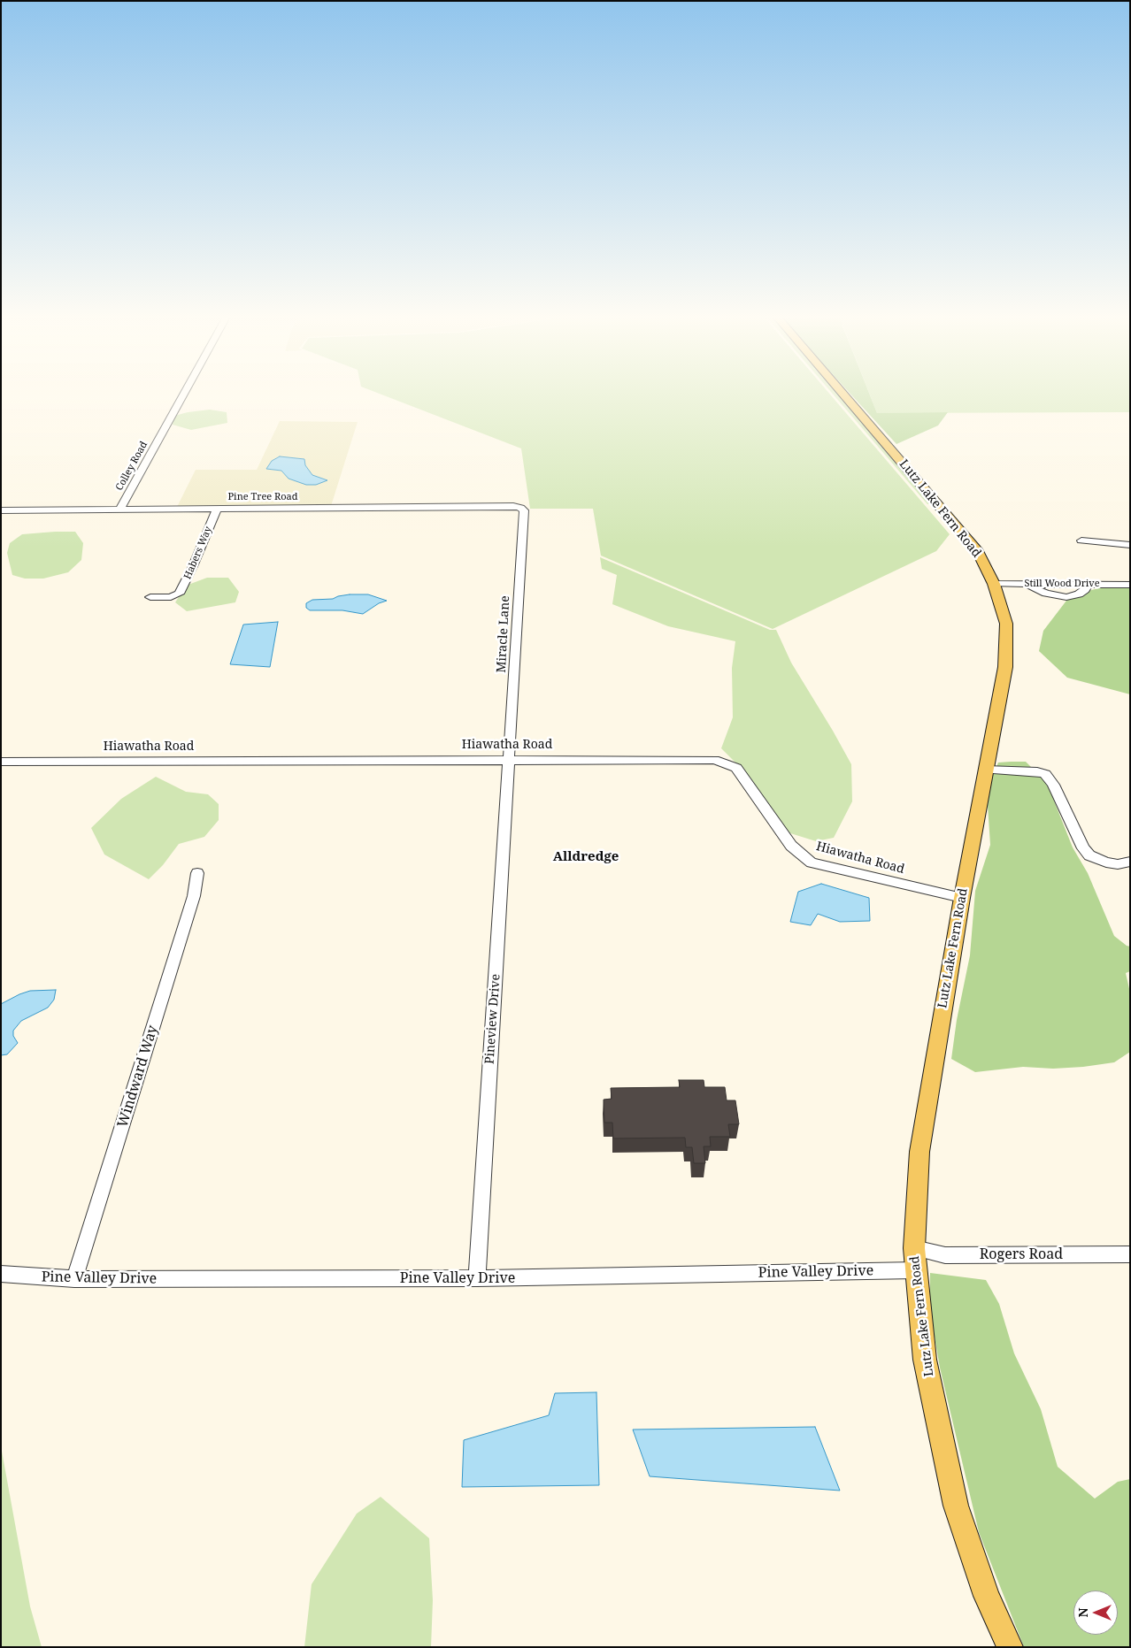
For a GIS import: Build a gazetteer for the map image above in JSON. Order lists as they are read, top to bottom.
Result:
{
  "streets": {
    "main road": ["Lutz Lake Fern Road"],
    "street": [
      "Colley Road",
      "Pine Tree Road",
      "Habers Way",
      "Still Wood Drive",
      "Miracle Lane",
      "Hiawatha Road",
      "Pineview Drive",
      "Windward Way",
      "Rogers Road",
      "Pine Valley Drive"
    ]
  },
  "crossings": [
    ["Colley Road", "Pine Tree Road"],
    ["Pine Tree Road", "Habers Way"],
    ["Pine Tree Road", "Miracle Lane"],
    ["Lutz Lake Fern Road", "Still Wood Drive"],
    ["Lutz Lake Fern Road", "Hiawatha Road"],
    ["Lutz Lake Fern Road", "Rogers Road"],
    ["Lutz Lake Fern Road", "Pine Valley Drive"],
    ["Miracle Lane", "Hiawatha Road"],
    ["Miracle Lane", "Pineview Drive"],
    ["Hiawatha Road", "Pineview Drive"],
    ["Pineview Drive", "Pine Valley Drive"],
    ["Windward Way", "Pine Valley Drive"],
    ["Rogers Road", "Pine Valley Drive"]
  ],
  "districts": ["Alldredge"],
  "north": "left"
}
